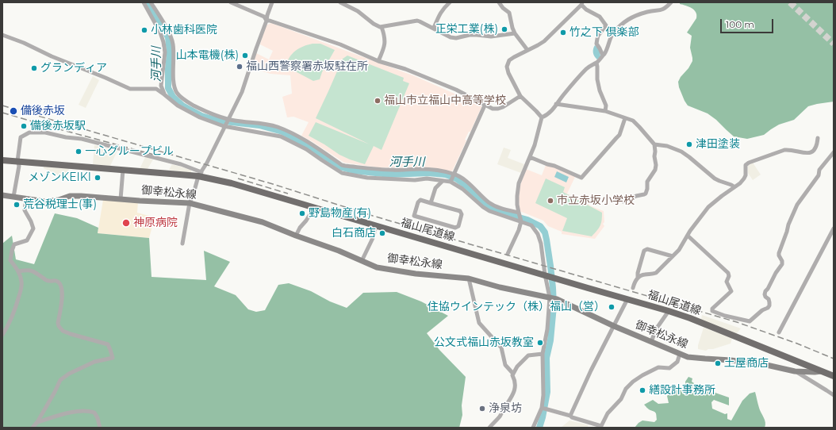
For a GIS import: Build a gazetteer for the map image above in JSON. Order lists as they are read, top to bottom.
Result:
{
  "streets": {
    "main road": ["御幸松永線", "福山尾道線"]
  },
  "crossings": [
    ["御幸松永線", "福山尾道線"]
  ],
  "water": ["河手川"],
  "places": [
    "正栄工業(株)",
    "小林歯科医院",
    "竹之下 倶楽部",
    "山本電機(株)",
    "福山西警察署赤坂駐在所",
    "グランディア",
    "福山市立福山中高等学校",
    "備後赤坂",
    "備後赤坂駅",
    "津田塗装",
    "一心グループビル",
    "メゾンKEIKI",
    "市立赤坂小学校",
    "荒谷税理士(事)",
    "野島物産(有)",
    "神原病院",
    "白石商店",
    "住協ウインテック（株）福山（営）",
    "公文式福山赤坂教室",
    "土屋商店",
    "繕設計事務所",
    "浄泉坊"
  ],
  "scale_bar": "100 m"
}
